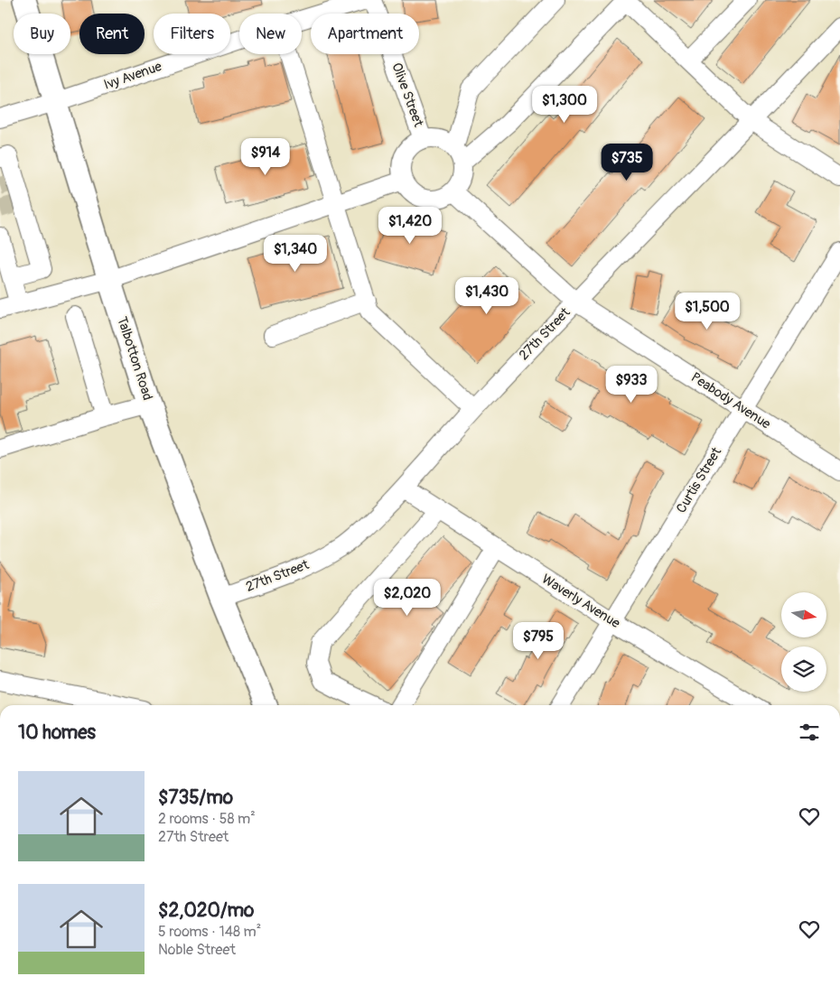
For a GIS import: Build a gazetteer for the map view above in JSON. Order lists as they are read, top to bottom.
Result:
{
  "streets": {
    "main road": ["Talbotton Road"],
    "street": [
      "Ivy Avenue",
      "Olive Street",
      "27th Street",
      "Peabody Avenue",
      "Curtis Street",
      "Waverly Avenue"
    ]
  },
  "crossings": [
    ["Ivy Avenue", "Talbotton Road"],
    ["27th Street", "Talbotton Road"],
    ["27th Street", "Peabody Avenue"],
    ["27th Street", "Waverly Avenue"],
    ["Peabody Avenue", "Curtis Street"],
    ["Curtis Street", "Waverly Avenue"]
  ],
  "north": "right",
  "page": {
    "chip": [
      "Buy",
      "Rent",
      "Filters",
      "New",
      "Apartment"
    ],
    "price": [
      "$1,300",
      "$914",
      "$735",
      "$1,420",
      "$1,340",
      "$1,430",
      "$1,500",
      "$933",
      "$2,020",
      "$795"
    ],
    "heading": "10 homes",
    "list": [
      {
        "name": "$735/mo",
        "note": "2 rooms · 58 m² · 27th Street"
      },
      {
        "name": "$2,020/mo",
        "note": "5 rooms · 148 m² · Noble Street"
      }
    ]
  }
}
